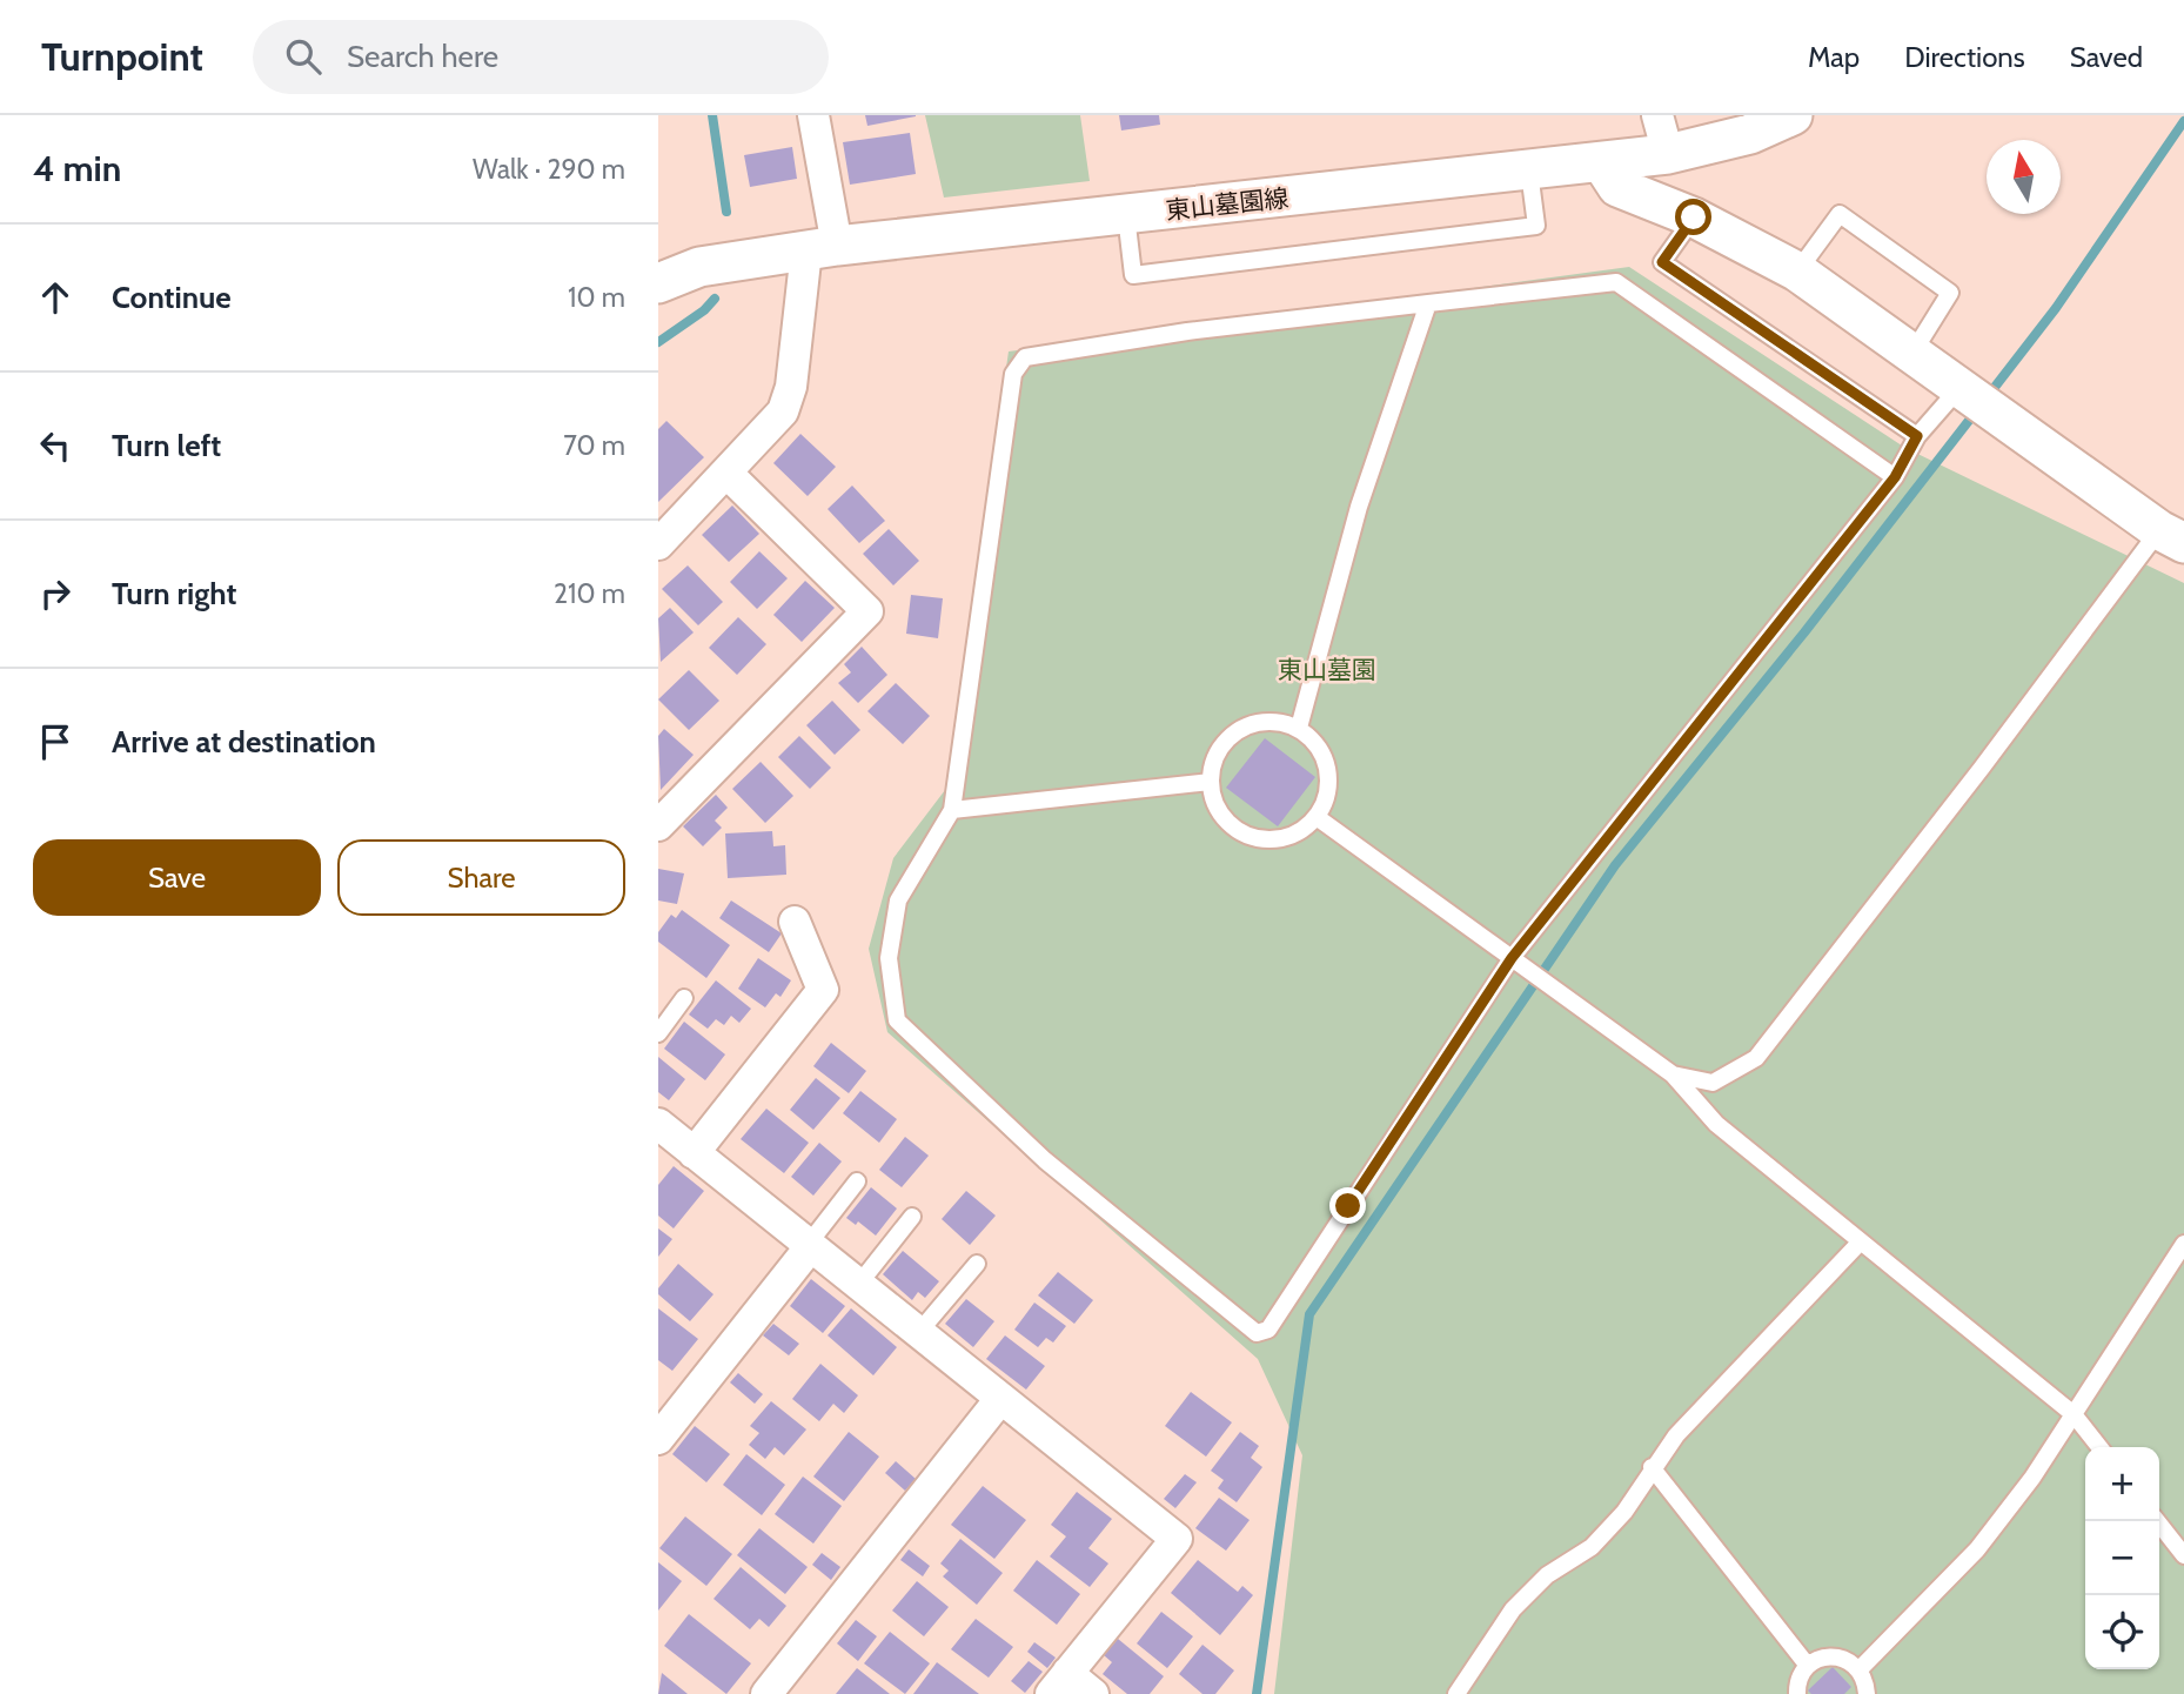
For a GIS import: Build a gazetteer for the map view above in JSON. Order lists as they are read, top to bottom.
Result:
{
  "streets": {
    "street": ["東山墓園線"]
  },
  "parks": ["東山墓園"],
  "north": "top",
  "page": {
    "header": "Turnpoint",
    "search": "Search here",
    "nav": ["Map", "Directions", "Saved"],
    "heading": ["4 min", "Walk · 290 m"],
    "list": [
      ["Continue", "10 m"],
      ["Turn left", "70 m"],
      ["Turn right", "210 m"],
      "Arrive at destination"
    ],
    "buttons": ["Save", "Share"],
    "map_buttons": ["+", "−"]
  }
}
